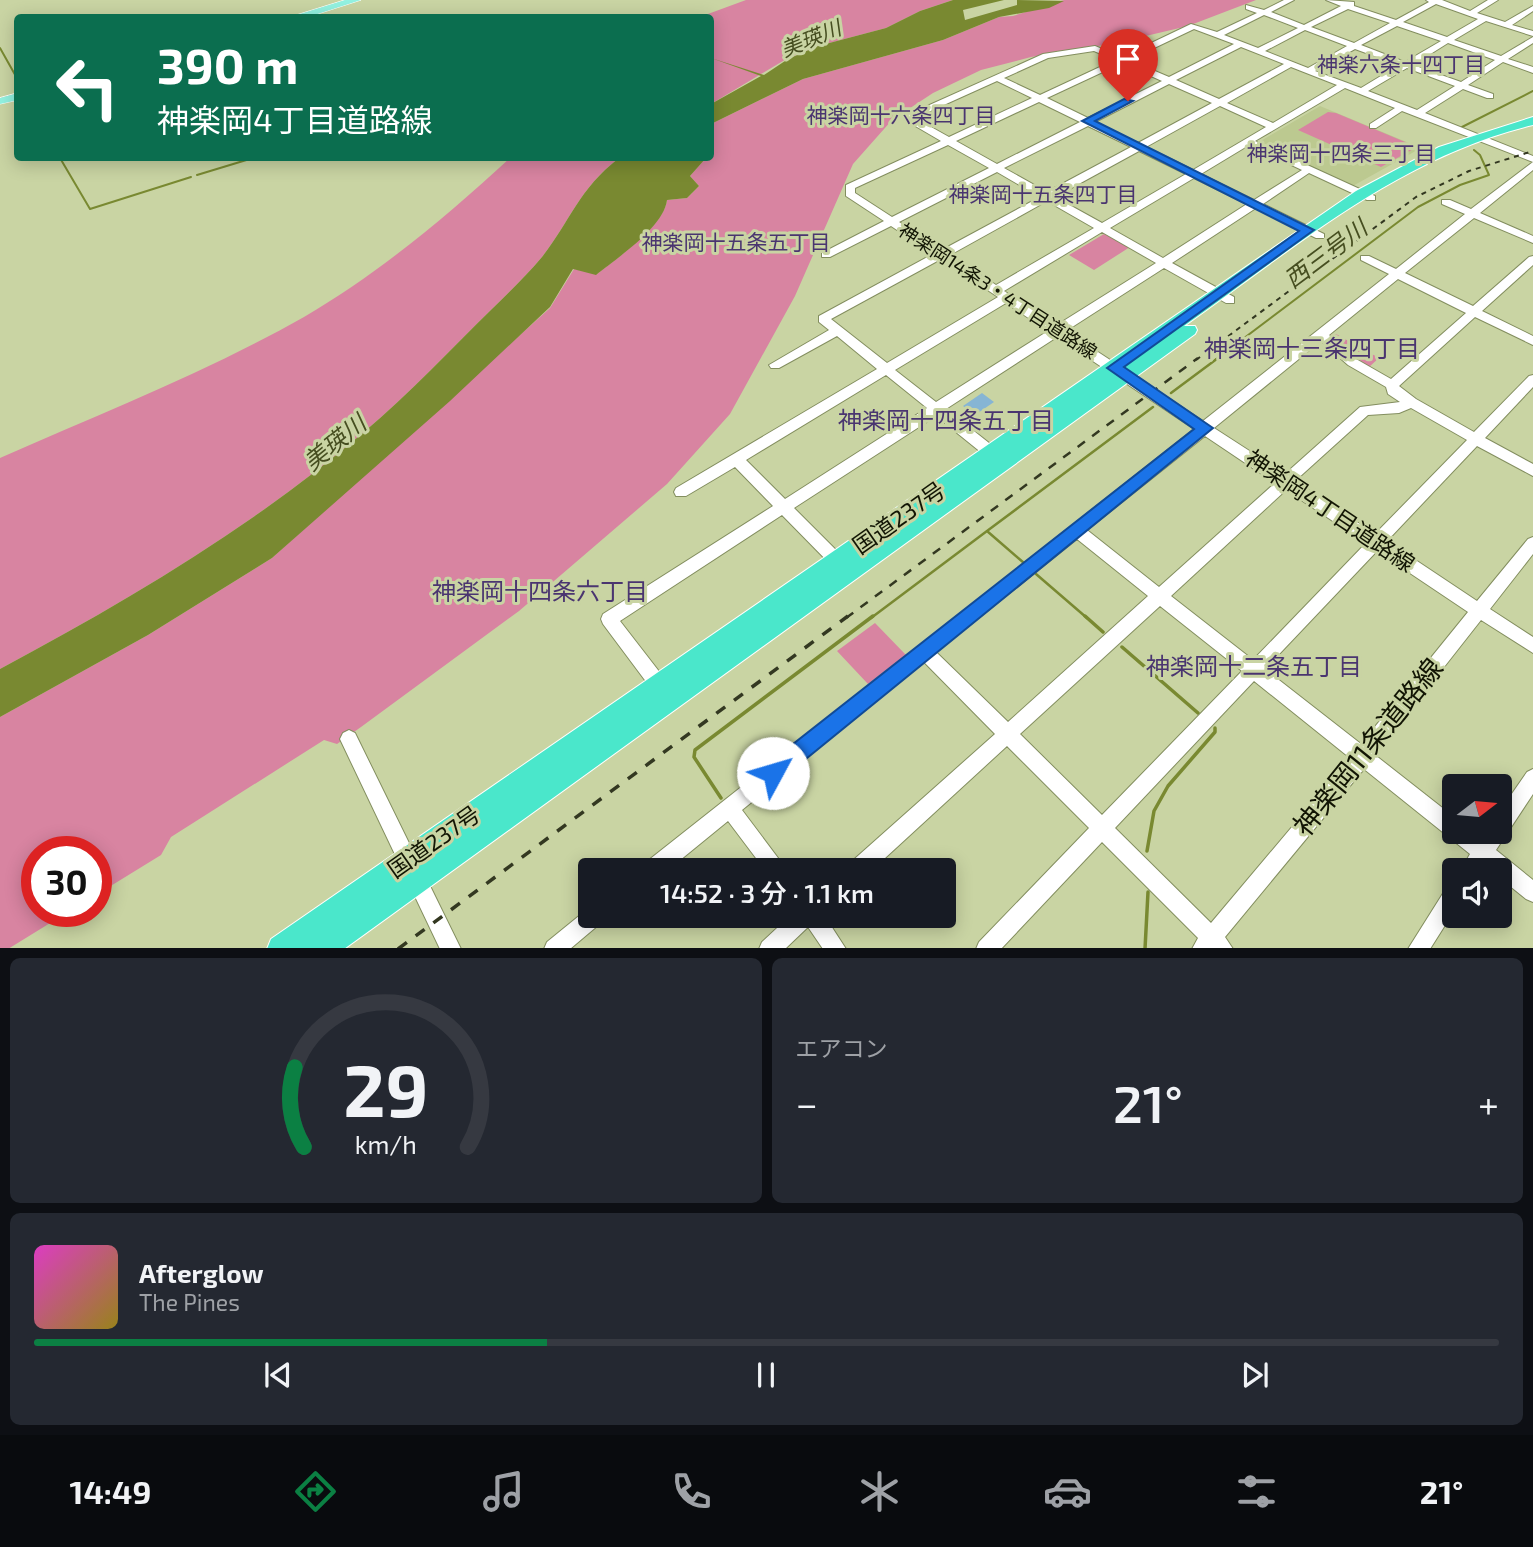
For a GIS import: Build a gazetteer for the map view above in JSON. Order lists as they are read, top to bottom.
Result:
{
  "streets": {
    "highway": ["国道237号"],
    "street": ["神楽岡14条3・4丁目道路線", "神楽岡4丁目道路線", "神楽岡11条道路線"]
  },
  "crossings": [
    ["神楽岡14条3・4丁目道路線", "神楽岡4丁目道路線"],
    ["神楽岡14条3・4丁目道路線", "国道237号"],
    ["神楽岡4丁目道路線", "国道237号"],
    ["神楽岡4丁目道路線", "神楽岡11条道路線"]
  ],
  "districts": [
    "神楽六条十四丁目",
    "神楽岡十六条四丁目",
    "神楽岡十四条三丁目",
    "神楽岡十五条四丁目",
    "神楽岡十五条五丁目",
    "神楽岡十三条四丁目",
    "神楽岡十四条五丁目",
    "神楽岡十四条六丁目",
    "神楽岡十二条五丁目"
  ],
  "water": ["美瑛川", "西三号川"],
  "north": "right",
  "page": {
    "turn": ["390 m", "神楽岡4丁目道路線"],
    "limit": "30",
    "trip": "14:52 · 3 分 · 1.1 km",
    "tile": "エアコン",
    "heat": ["−", "21°", "+"],
    "song": ["Afterglow", "The Pines"],
    "tabs": ["14:49", "21°"],
    "gauge": ["29", "km/h"]
  }
}
